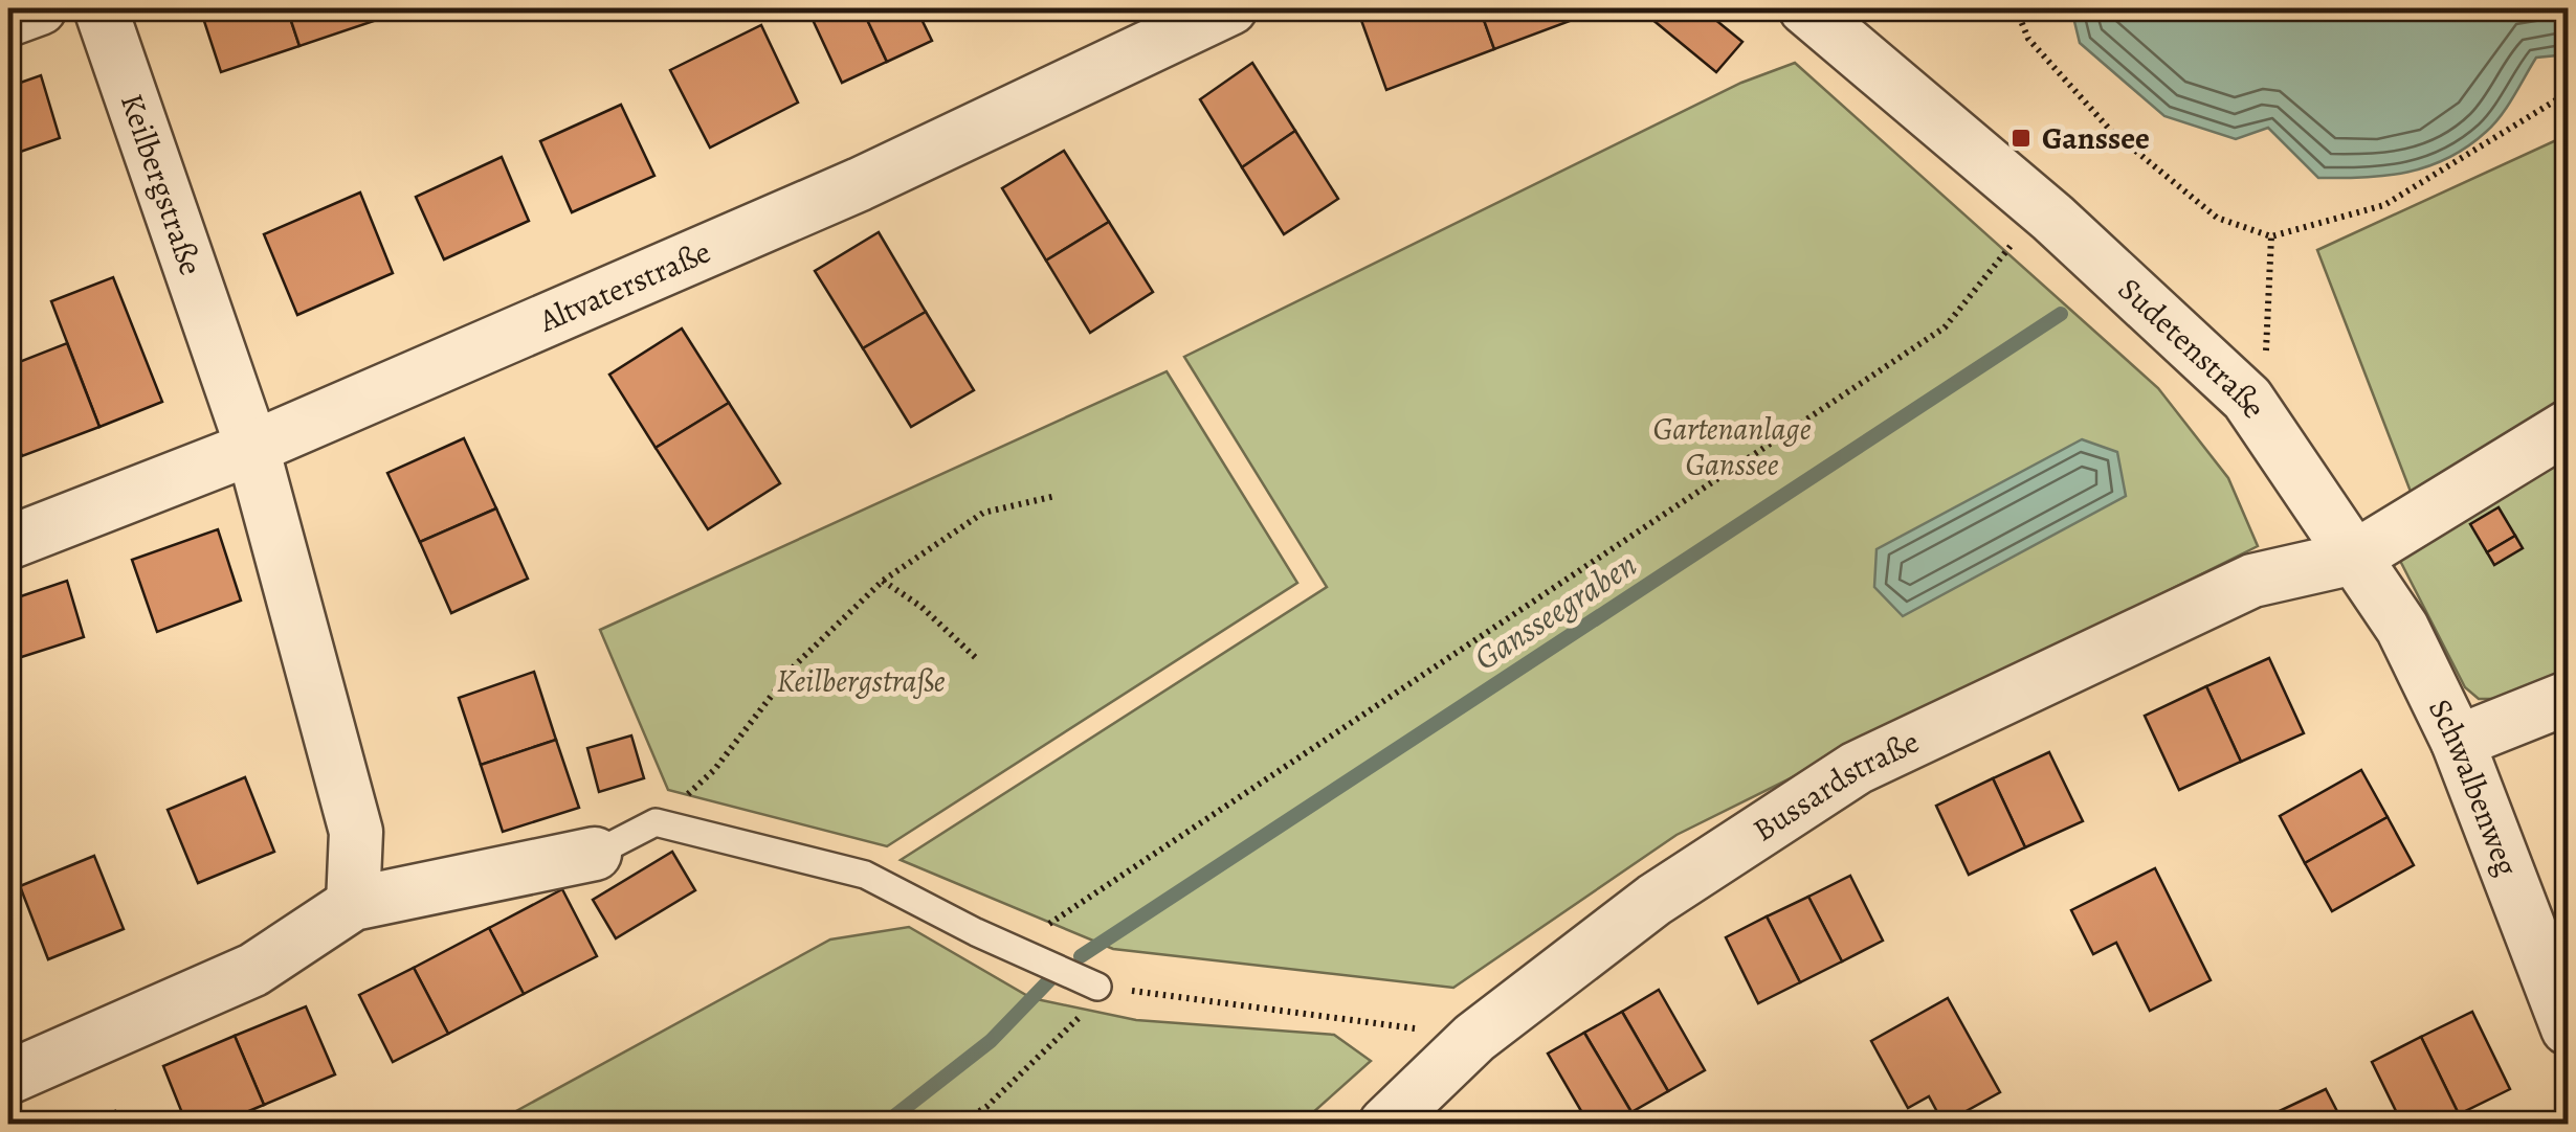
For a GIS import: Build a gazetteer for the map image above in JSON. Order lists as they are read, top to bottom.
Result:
{
  "streets": {
    "street": [
      "Keilbergstraße",
      "Altvaterstraße",
      "Sudetenstraße",
      "Bussardstraße",
      "Schwalbenweg"
    ]
  },
  "crossings": [
    ["Keilbergstraße", "Altvaterstraße"],
    ["Sudetenstraße", "Bussardstraße"],
    ["Sudetenstraße", "Schwalbenweg"],
    ["Bussardstraße", "Schwalbenweg"]
  ],
  "water": ["Gansseegraben"],
  "parks": ["Gartenanlage Ganssee", "Keilbergstraße"],
  "places": {
    "transit": ["Ganssee"]
  }
}
